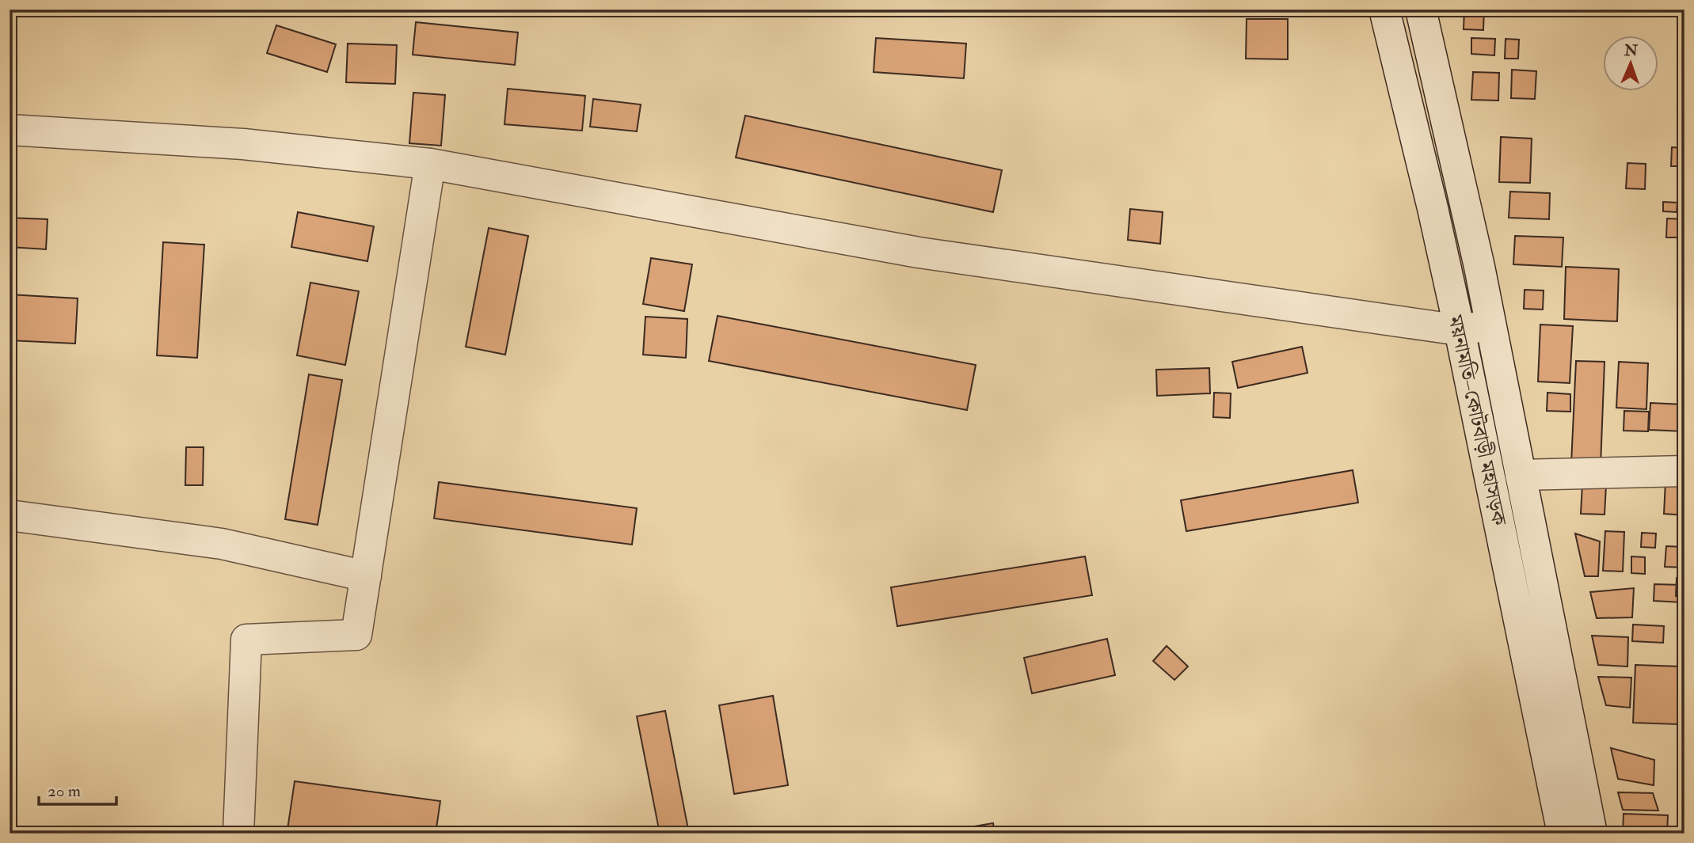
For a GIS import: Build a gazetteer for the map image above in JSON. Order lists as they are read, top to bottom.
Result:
{
  "streets": {
    "street": ["ময়নামতি–কোটবাড়ী মহাসড়ক"]
  },
  "scale_bar": "20 m",
  "north": "top"
}
